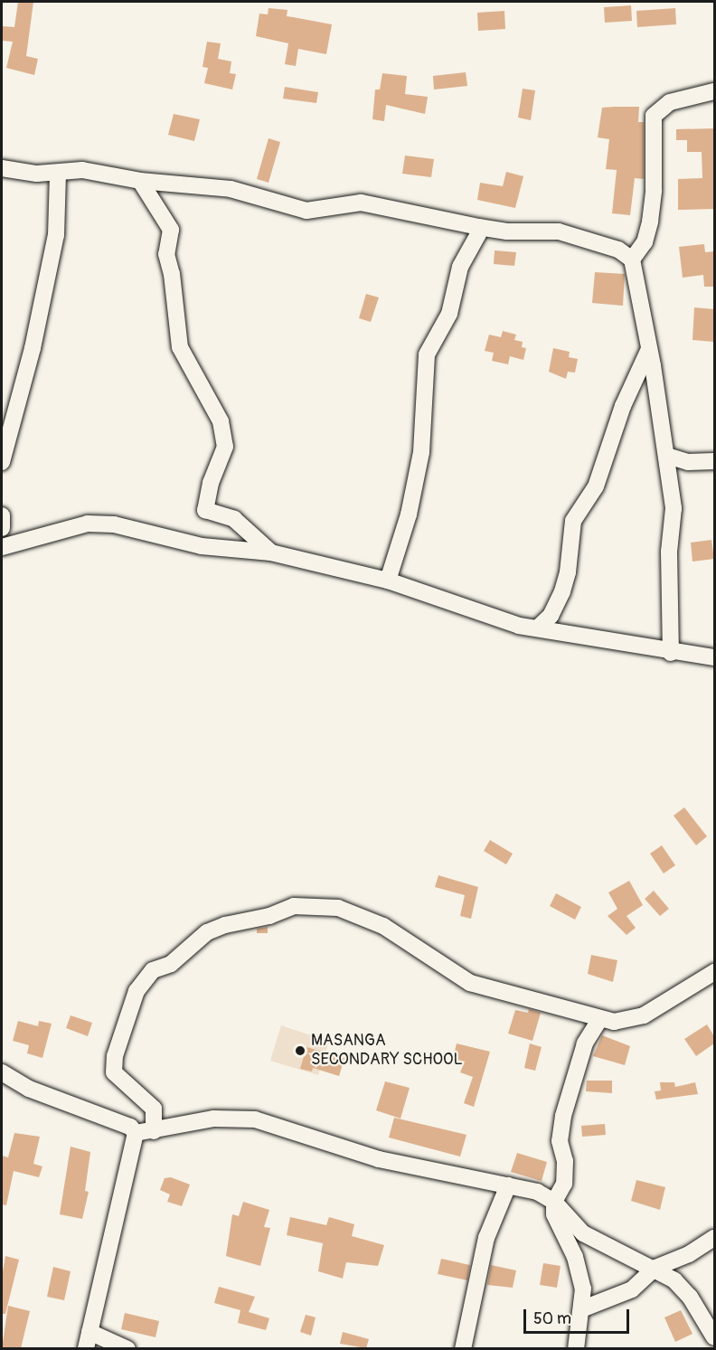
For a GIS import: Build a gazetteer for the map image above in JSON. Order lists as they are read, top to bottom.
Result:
{
  "places": ["MASANGA SECONDARY SCHOOL"],
  "scale_bar": "50 m"
}
